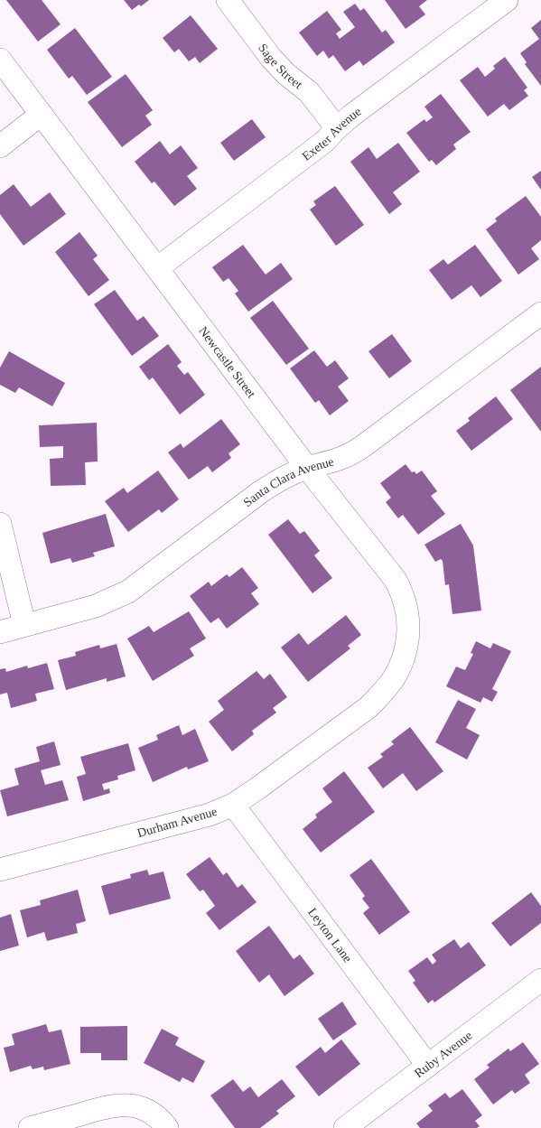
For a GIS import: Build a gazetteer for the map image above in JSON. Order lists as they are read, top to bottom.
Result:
{
  "streets": {
    "street": [
      "Sage Street",
      "Exeter Avenue",
      "Newcastle Street",
      "Santa Clara Avenue",
      "Durham Avenue",
      "Leyton Lane",
      "Ruby Avenue"
    ]
  },
  "crossings": [
    ["Sage Street", "Exeter Avenue"],
    ["Exeter Avenue", "Newcastle Street"],
    ["Newcastle Street", "Santa Clara Avenue"],
    ["Newcastle Street", "Durham Avenue"],
    ["Durham Avenue", "Leyton Lane"],
    ["Leyton Lane", "Ruby Avenue"]
  ]
}
